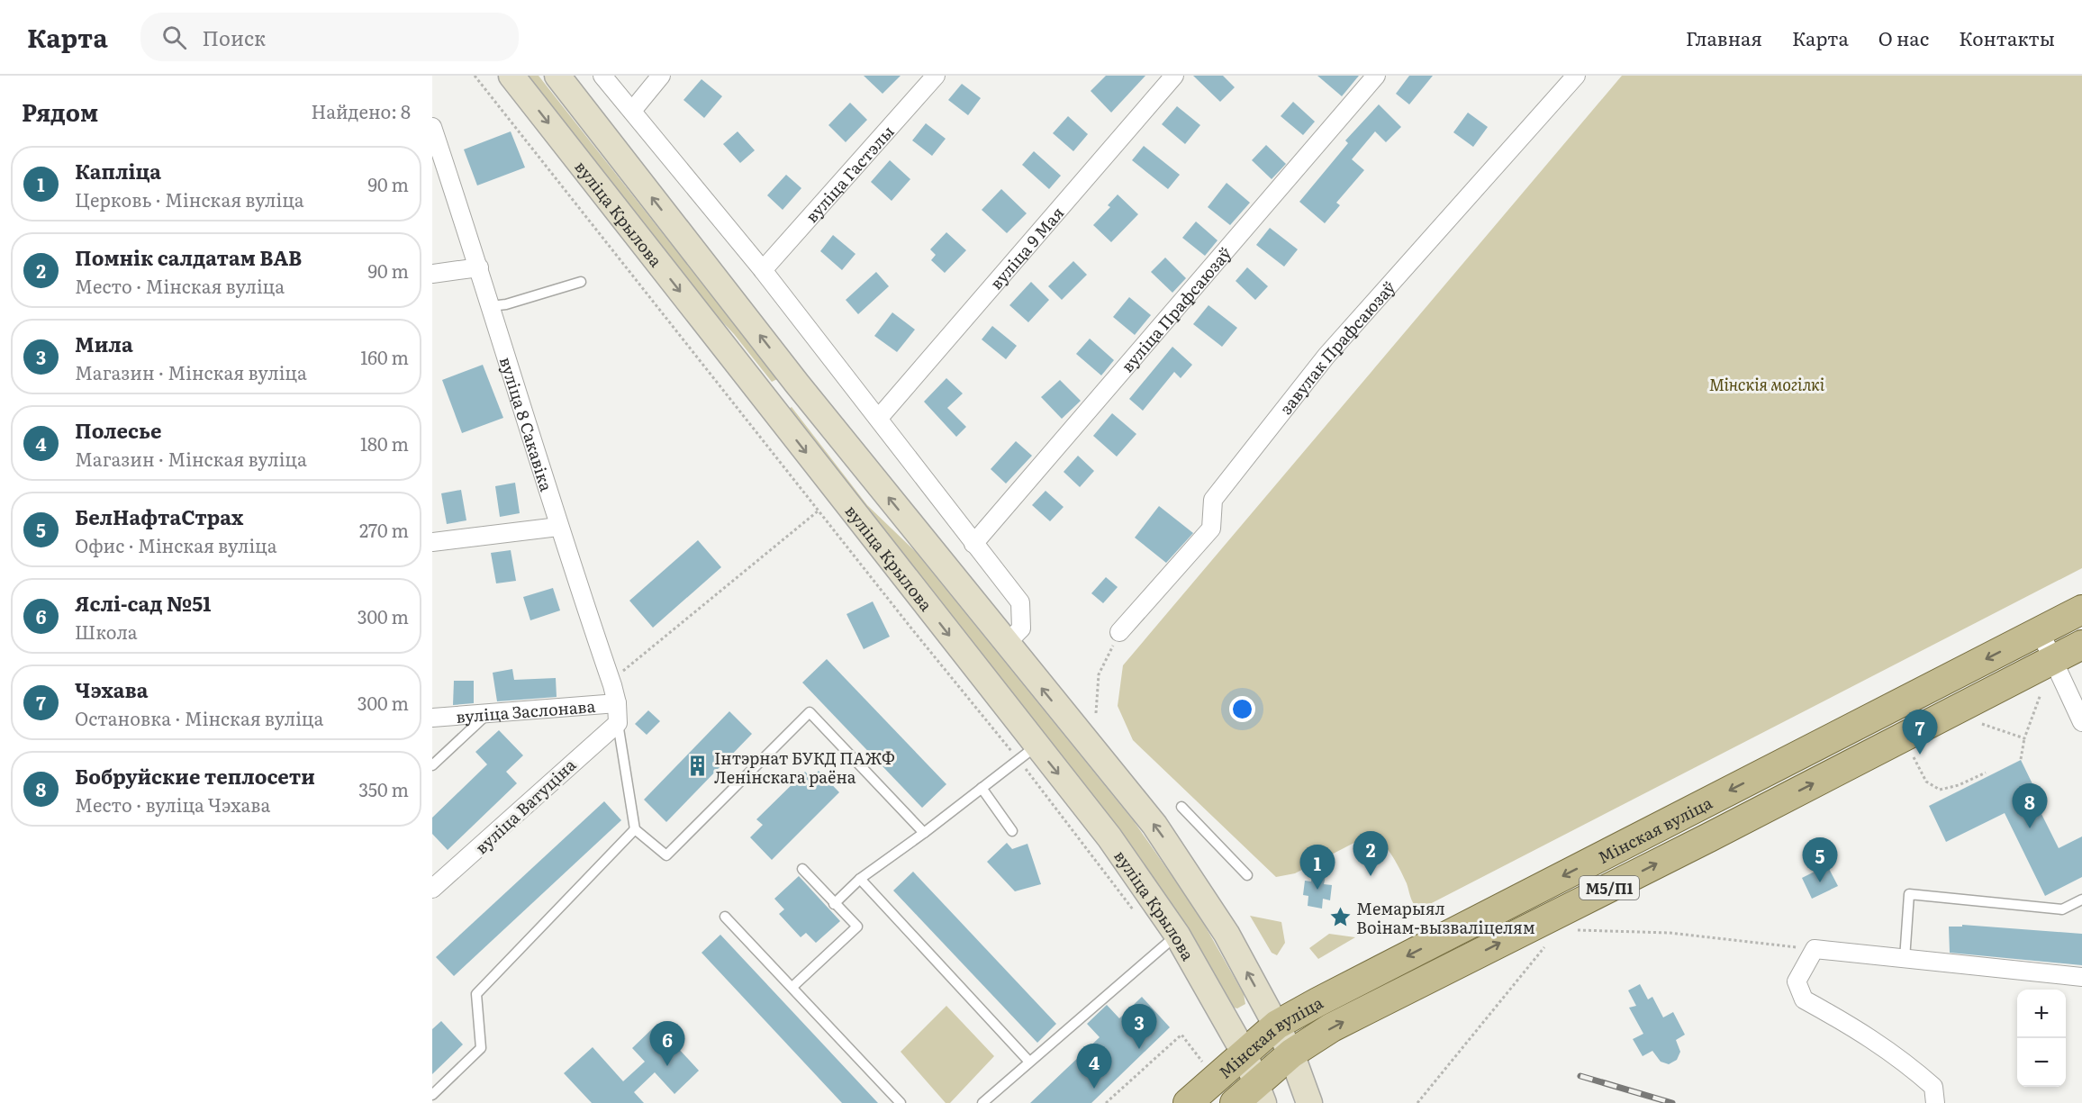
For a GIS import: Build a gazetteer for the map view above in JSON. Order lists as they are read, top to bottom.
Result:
{
  "streets": {
    "main road": ["вуліца Крылова", "Мінская вуліца", "М5/П1"],
    "street": [
      "вуліца Гастэлы",
      "вуліца 9 Мая",
      "вуліца Прафсаюзаў",
      "завулак Прафсаюзаў",
      "вуліца 8 Сакавіка",
      "вуліца Заслонава",
      "вуліца Ватуціна"
    ]
  },
  "crossings": [
    ["вуліца Крылова", "Мінская вуліца"],
    ["вуліца 8 Сакавіка", "вуліца Заслонава"],
    ["вуліца 8 Сакавіка", "вуліца Ватуціна"]
  ],
  "parks": ["Мінскія могілкі"],
  "places": {
    "building": ["Інтэрнат БУКД ПАЖФ Ленінскага раёна"],
    "place": ["Мемарыял Воінам-вызваліцелям"]
  },
  "page": {
    "header": "Карта",
    "search": "Поиск",
    "nav": [
      "Главная",
      "Карта",
      "О нас",
      "Контакты"
    ],
    "heading": ["Рядом", "Найдено: 8"],
    "list": [
      {
        "mark": "1",
        "name": "Капліца",
        "note": "Церковь · Мінская вуліца",
        "value": "90 m"
      },
      {
        "mark": "2",
        "name": "Помнік салдатам ВАВ",
        "note": "Место · Мінская вуліца",
        "value": "90 m"
      },
      {
        "mark": "3",
        "name": "Мила",
        "note": "Магазин · Мінская вуліца",
        "value": "160 m"
      },
      {
        "mark": "4",
        "name": "Полесье",
        "note": "Магазин · Мінская вуліца",
        "value": "180 m"
      },
      {
        "mark": "5",
        "name": "БелНафтаСтрах",
        "note": "Офис · Мінская вуліца",
        "value": "270 m"
      },
      {
        "mark": "6",
        "name": "Яслі-сад №51",
        "note": "Школа",
        "value": "300 m"
      },
      {
        "mark": "7",
        "name": "Чэхава",
        "note": "Остановка · Мінская вуліца",
        "value": "300 m"
      },
      {
        "mark": "8",
        "name": "Бобруйские теплосети",
        "note": "Место · вуліца Чэхава",
        "value": "350 m"
      }
    ],
    "pins": [
      "7",
      "8",
      "2",
      "5",
      "1",
      "3",
      "6",
      "4"
    ],
    "map_buttons": ["+", "−"]
  }
}
